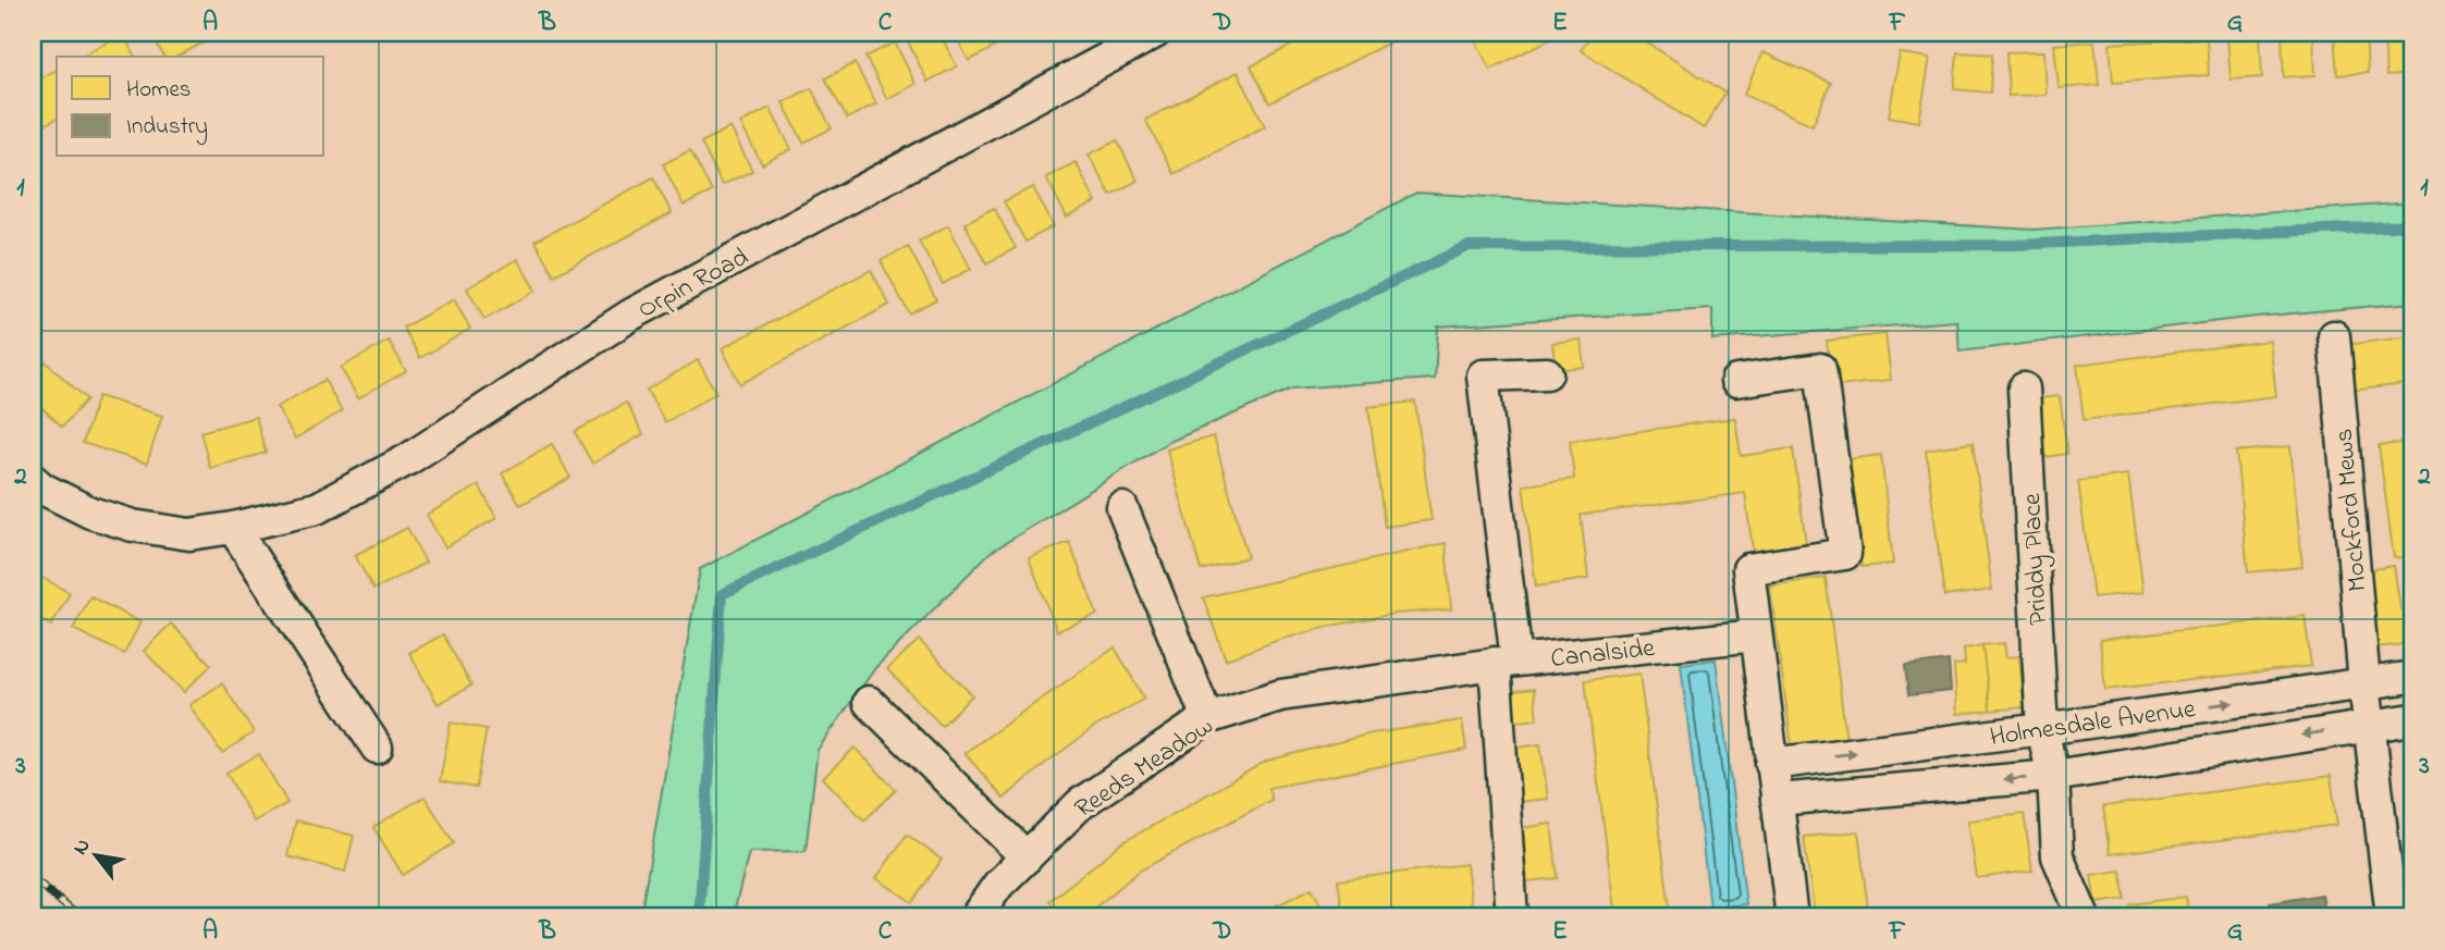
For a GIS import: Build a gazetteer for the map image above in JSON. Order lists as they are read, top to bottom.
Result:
{
  "streets": {
    "street": [
      "Orpin Road",
      "Mockford Mews",
      "Priddy Place",
      "Canalside",
      "Holmesdale Avenue",
      "Reeds Meadow"
    ]
  },
  "crossings": [
    ["Mockford Mews", "Holmesdale Avenue"],
    ["Priddy Place", "Holmesdale Avenue"],
    ["Canalside", "Reeds Meadow"]
  ],
  "legend": ["Homes", "Industry"],
  "north": "top left",
  "grid": {
    "columns": [
      "A",
      "B",
      "C",
      "D",
      "E",
      "F",
      "G"
    ],
    "rows": ["1", "2", "3"]
  }
}
